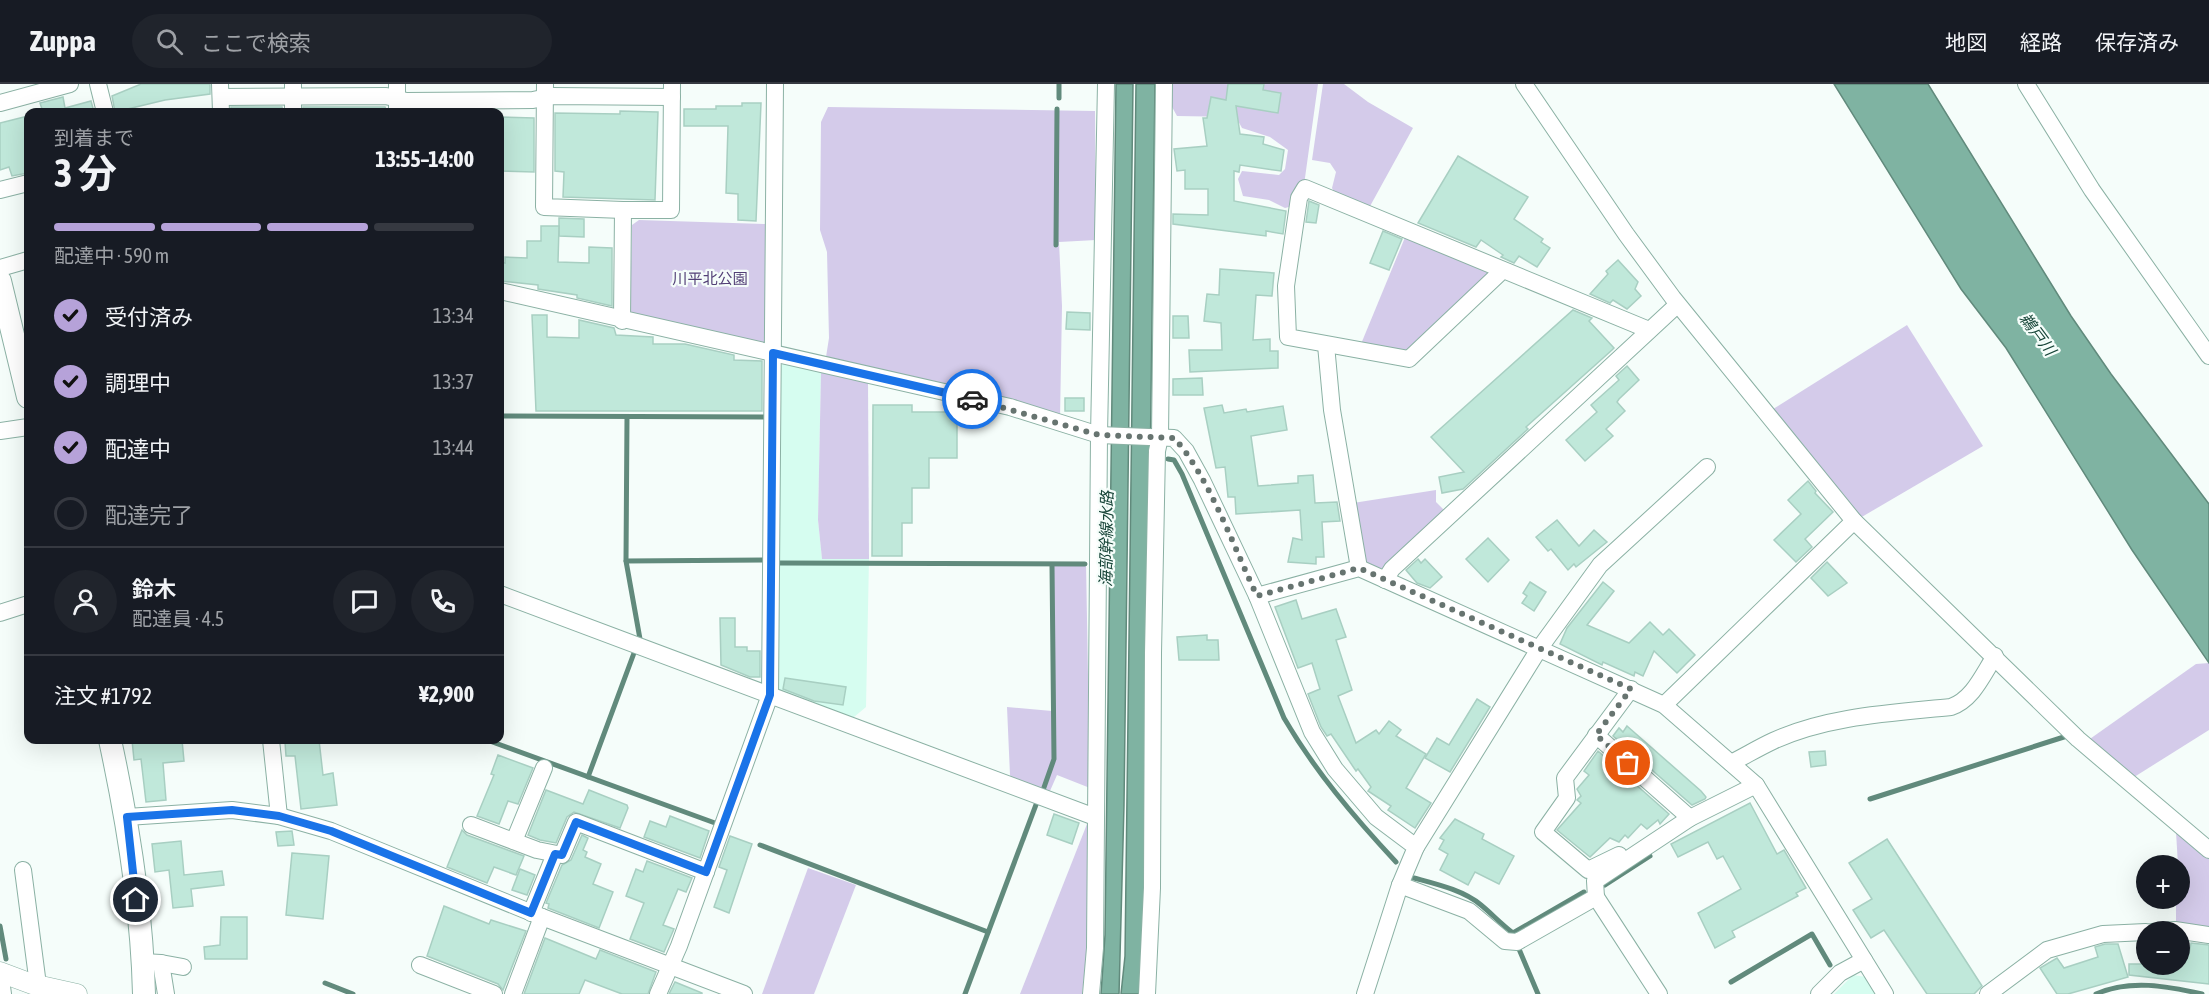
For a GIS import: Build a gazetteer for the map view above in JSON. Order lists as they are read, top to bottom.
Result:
{
  "water": ["鵜戸川", "海部幹線水路"],
  "parks": ["川平北公園"],
  "page": {
    "header": "Zuppa",
    "search": "ここで検索",
    "nav": ["地図", "経路", "保存済み"],
    "heading": ["3 分", "到着まで", "13:55–14:00"],
    "panel": [
      "鈴木",
      "配達員 · 4.5",
      "注文 #1792",
      "¥2,900"
    ],
    "bar": "配達中 · 590 m",
    "list": [
      ["受付済み", "13:34"],
      ["調理中", "13:37"],
      ["配達中", "13:44"],
      "配達完了"
    ],
    "map_buttons": ["+", "−"]
  }
}
